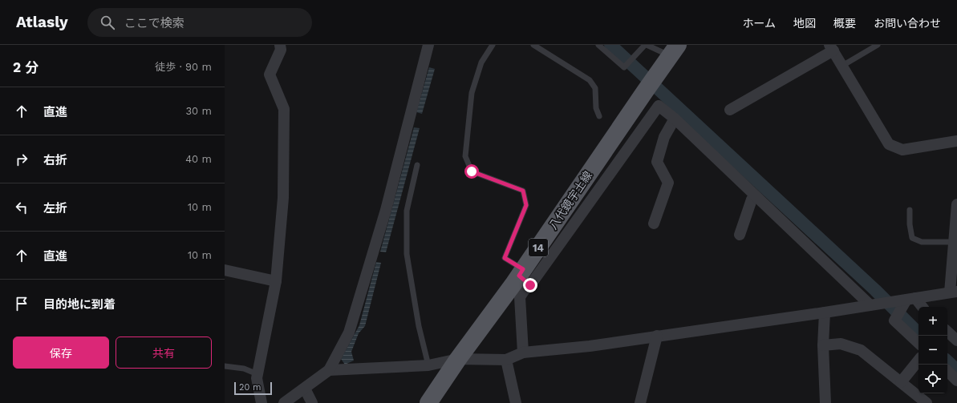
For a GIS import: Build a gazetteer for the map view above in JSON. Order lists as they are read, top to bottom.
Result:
{
  "streets": {
    "main road": ["八代鏡宇土線", "14"]
  },
  "scale_bar": "20 m",
  "page": {
    "header": "Atlasly",
    "search": "ここで検索",
    "nav": [
      "ホーム",
      "地図",
      "概要",
      "お問い合わせ"
    ],
    "heading": ["2 分", "徒歩 · 90 m"],
    "list": [
      ["直進", "30 m"],
      ["右折", "40 m"],
      ["左折", "10 m"],
      ["直進", "10 m"],
      "目的地に到着"
    ],
    "map_buttons": ["+", "−"],
    "buttons": ["保存", "共有"],
    "scale": "20 m"
  }
}
